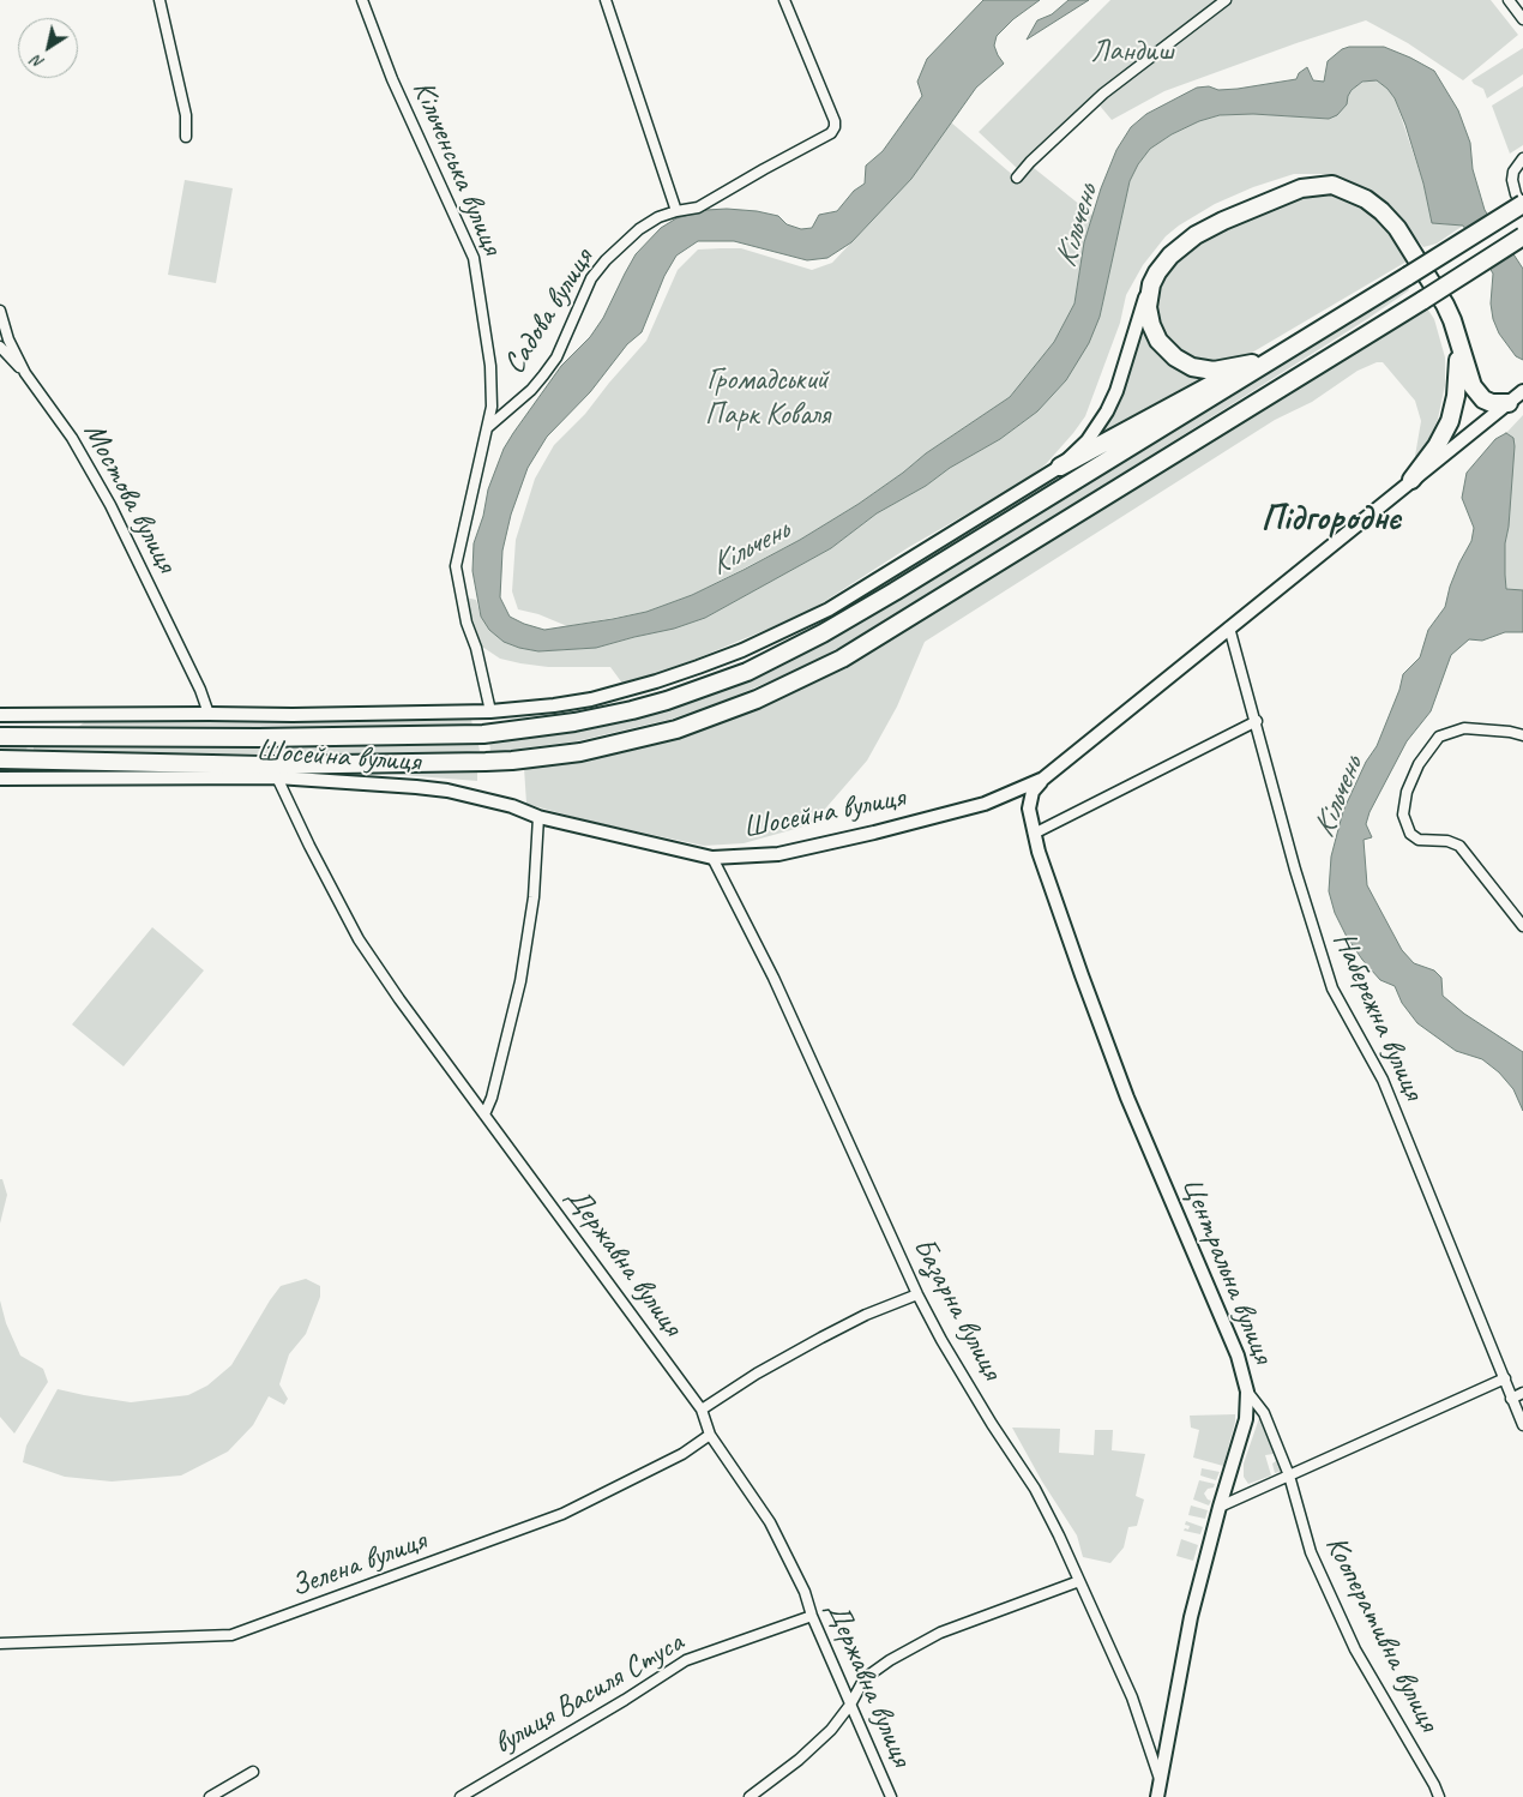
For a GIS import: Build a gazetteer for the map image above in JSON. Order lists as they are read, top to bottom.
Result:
{
  "streets": {
    "street": [
      "Кільченська вулиця",
      "Садова вулиця",
      "Мостова вулиця",
      "Шосейна вулиця",
      "Набережна вулиця",
      "Державна вулиця",
      "Центральна вулиця",
      "Базарна вулиця",
      "Зелена вулиця",
      "Кооперативна вулиця",
      "вулиця Василя Стуса"
    ]
  },
  "crossings": [
    ["Кільченська вулиця", "Садова вулиця"],
    ["Кільченська вулиця", "Шосейна вулиця"],
    ["Мостова вулиця", "Шосейна вулиця"],
    ["Шосейна вулиця", "Набережна вулиця"],
    ["Шосейна вулиця", "Державна вулиця"],
    ["Шосейна вулиця", "Центральна вулиця"],
    ["Шосейна вулиця", "Базарна вулиця"],
    ["Державна вулиця", "Зелена вулиця"],
    ["Державна вулиця", "вулиця Василя Стуса"],
    ["Центральна вулиця", "Базарна вулиця"],
    ["Центральна вулиця", "Кооперативна вулиця"]
  ],
  "districts": ["Підгороднє"],
  "water": ["Кільчень"],
  "parks": ["Ландиш", "Громадський Парк Коваля"],
  "north": "bottom left"
}
